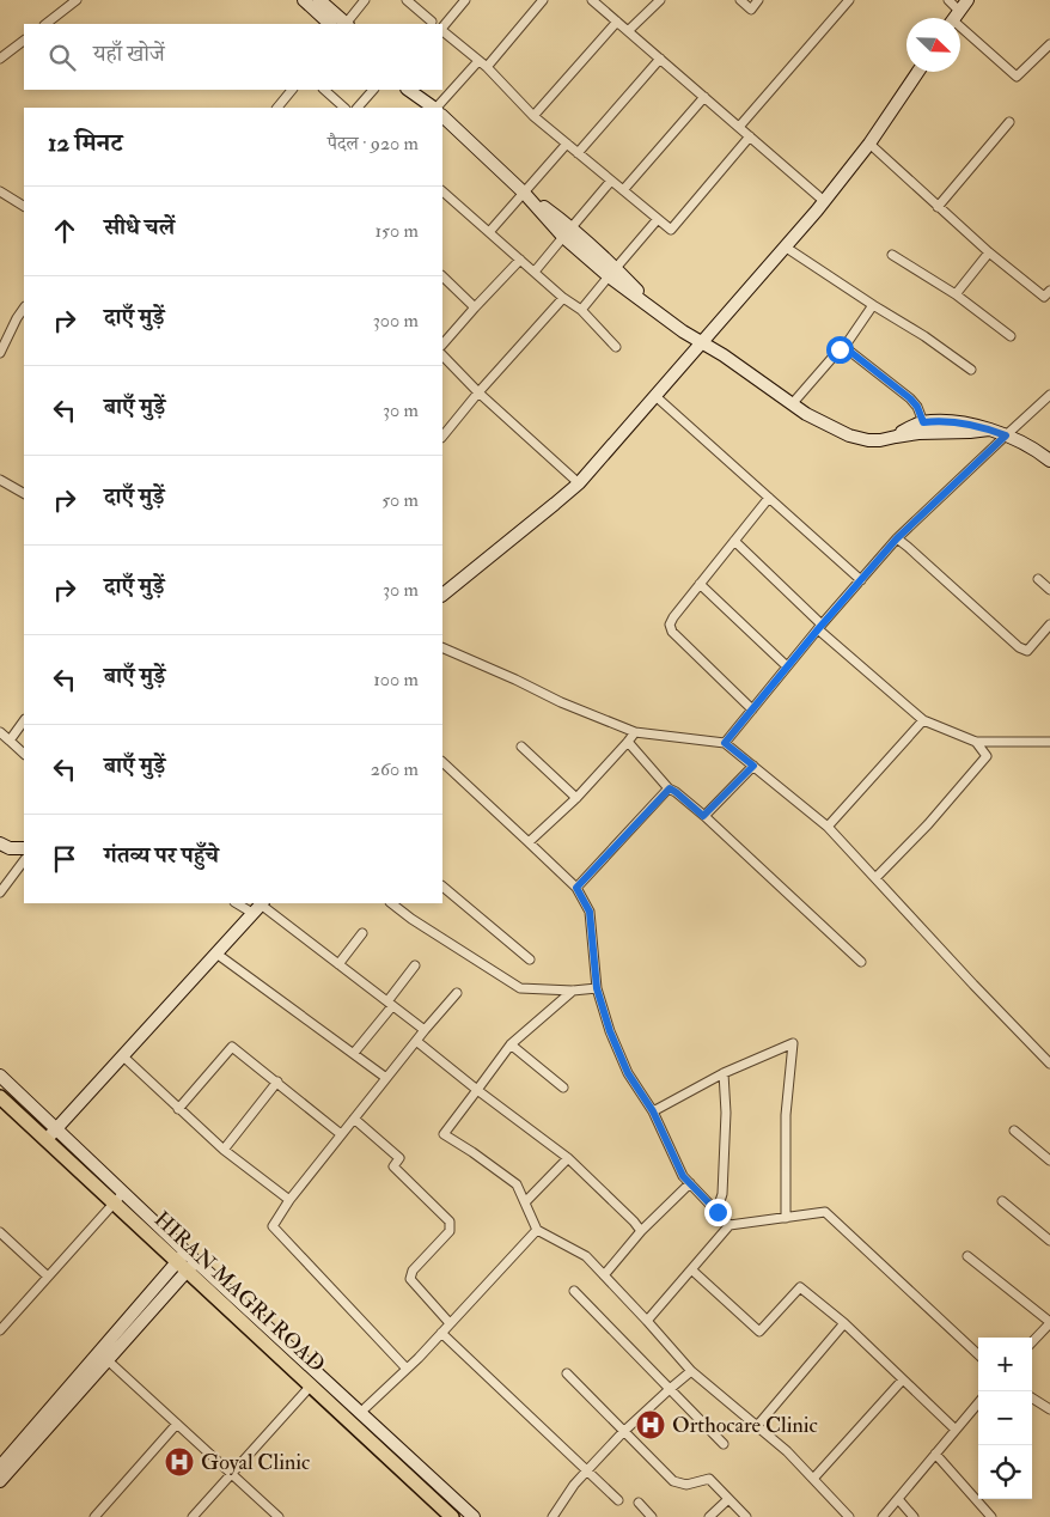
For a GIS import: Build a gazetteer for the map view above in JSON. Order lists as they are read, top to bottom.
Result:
{
  "streets": {
    "main road": ["HIRAN MAGRI ROAD"]
  },
  "places": {
    "hospital": ["Orthocare Clinic", "Goyal Clinic"]
  },
  "north": "bottom right",
  "page": {
    "search": "यहाँ खोजें",
    "heading": ["12 मिनट", "पैदल · 920 m"],
    "list": [
      ["सीधे चलें", "150 m"],
      ["दाएँ मुड़ें", "300 m"],
      ["बाएँ मुड़ें", "30 m"],
      ["दाएँ मुड़ें", "50 m"],
      ["दाएँ मुड़ें", "30 m"],
      ["बाएँ मुड़ें", "100 m"],
      ["बाएँ मुड़ें", "260 m"],
      "गंतव्य पर पहुँचे"
    ],
    "map_buttons": ["+", "−"]
  }
}
